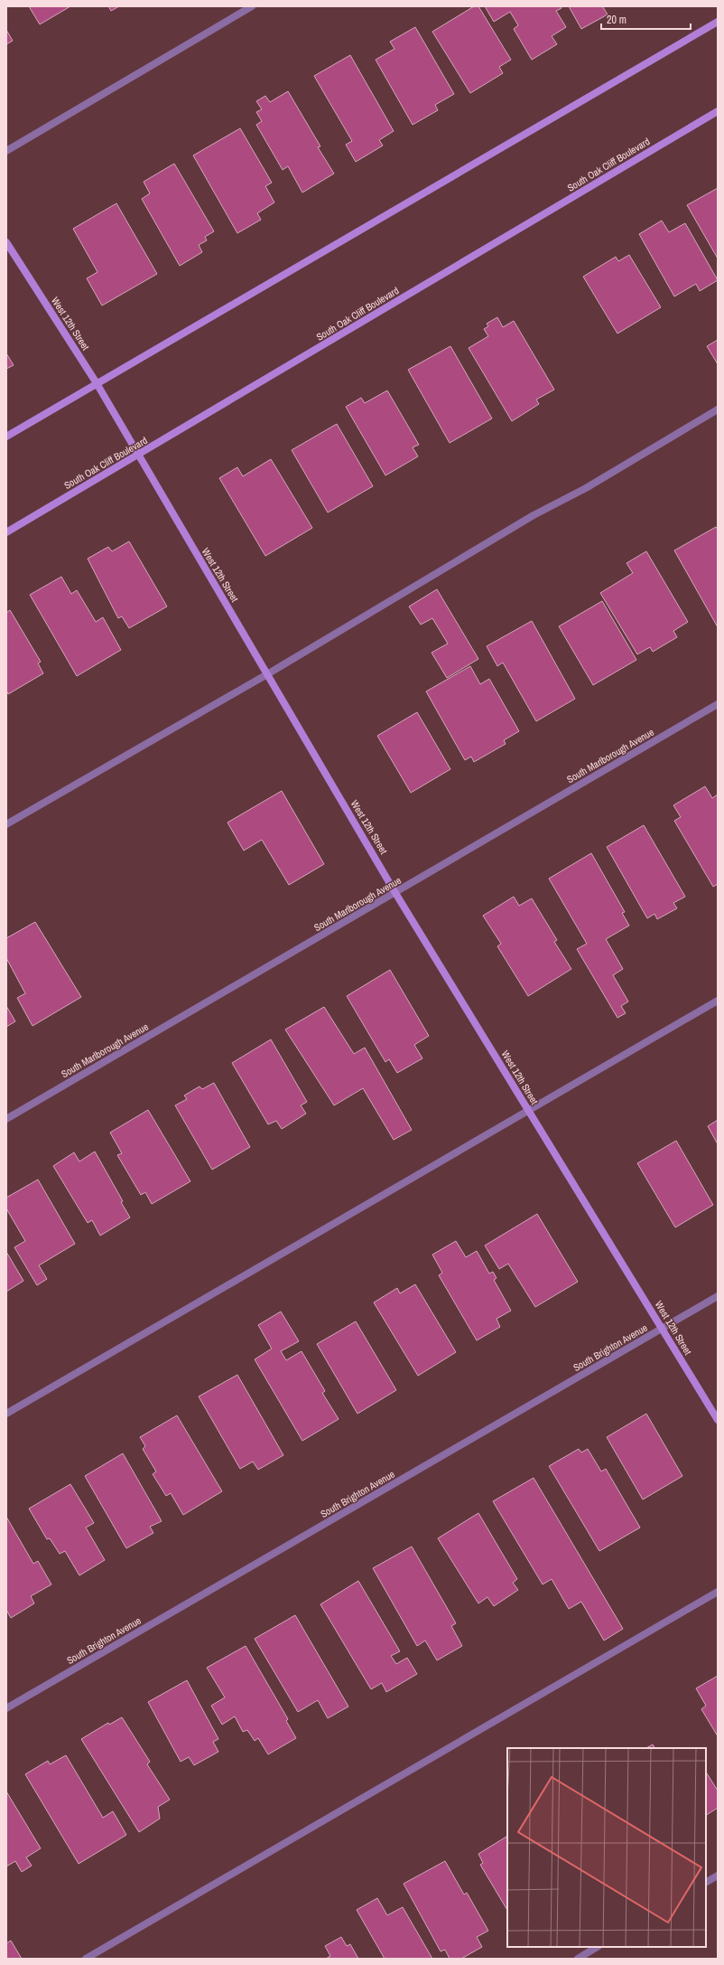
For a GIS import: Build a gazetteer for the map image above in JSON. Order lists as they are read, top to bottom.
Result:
{
  "streets": {
    "street": [
      "South Oak Cliff Boulevard",
      "West 12th Street",
      "South Marlborough Avenue",
      "South Brighton Avenue"
    ]
  },
  "crossings": [
    ["South Oak Cliff Boulevard", "West 12th Street"],
    ["West 12th Street", "South Marlborough Avenue"],
    ["West 12th Street", "South Brighton Avenue"]
  ],
  "scale_bar": "20 m"
}
